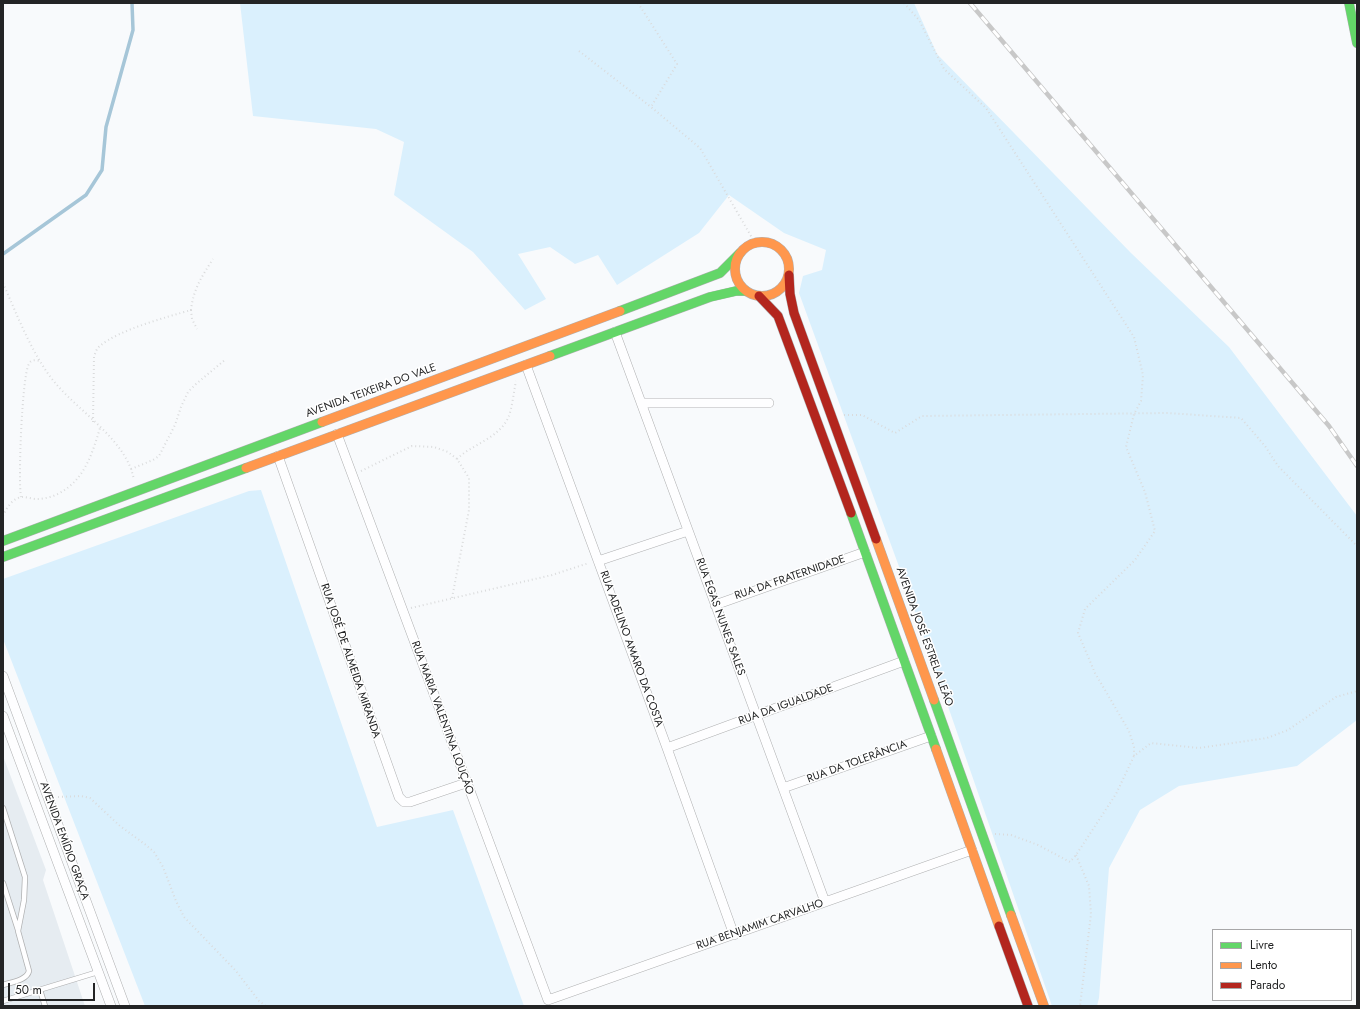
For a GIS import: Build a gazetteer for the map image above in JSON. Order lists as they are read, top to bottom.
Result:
{
  "streets": {
    "street": [
      "AVENIDA TEIXEIRA DO VALE",
      "RUA DA FRATERNIDADE",
      "RUA EGAS NUNES SALES",
      "AVENIDA JOSÉ ESTRELA LEÃO",
      "RUA ADELINO AMARO DA COSTA",
      "RUA JOSÉ DE ALMEIDA MIRANDA",
      "RUA DA IGUALDADE",
      "RUA MARIA VALENTINA LOUÇÃO",
      "RUA DA TOLERÂNCIA",
      "AVENIDA EMÍDIO GRAÇA",
      "RUA BENJAMIM CARVALHO"
    ]
  },
  "crossings": [
    ["AVENIDA TEIXEIRA DO VALE", "AVENIDA JOSÉ ESTRELA LEÃO"],
    ["RUA DA FRATERNIDADE", "RUA EGAS NUNES SALES"],
    ["RUA EGAS NUNES SALES", "RUA DA IGUALDADE"],
    ["RUA EGAS NUNES SALES", "RUA DA TOLERÂNCIA"],
    ["RUA EGAS NUNES SALES", "RUA BENJAMIM CARVALHO"],
    ["RUA ADELINO AMARO DA COSTA", "RUA DA IGUALDADE"],
    ["RUA ADELINO AMARO DA COSTA", "RUA BENJAMIM CARVALHO"],
    ["RUA JOSÉ DE ALMEIDA MIRANDA", "RUA MARIA VALENTINA LOUÇÃO"],
    ["RUA MARIA VALENTINA LOUÇÃO", "RUA BENJAMIM CARVALHO"]
  ],
  "legend": ["Livre", "Lento", "Parado"],
  "scale_bar": "50 m"
}
